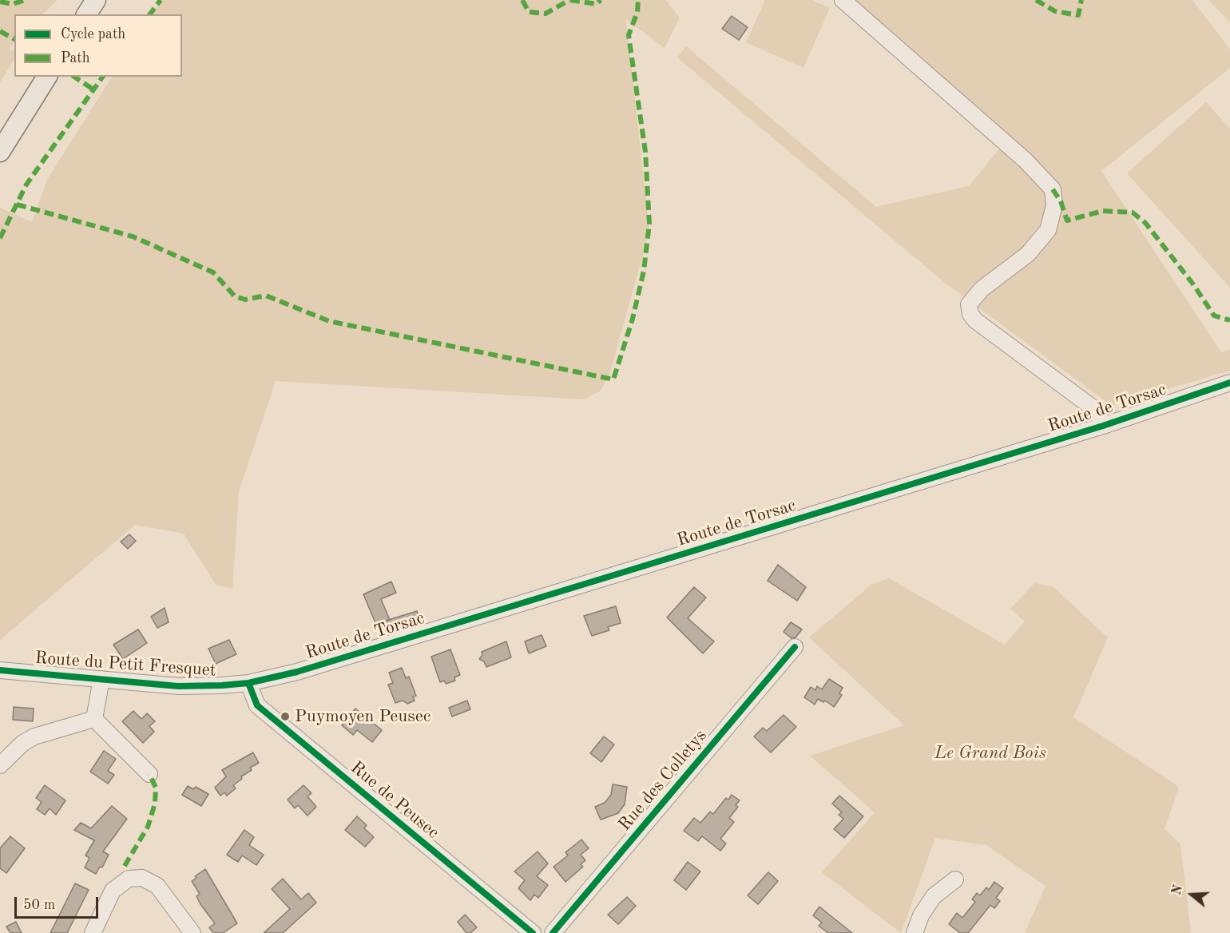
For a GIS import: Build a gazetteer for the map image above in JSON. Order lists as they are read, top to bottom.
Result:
{
  "streets": {
    "street": [
      "Route de Torsac",
      "Route du Petit Fresquet",
      "Rue des Colletys",
      "Rue de Peusec"
    ]
  },
  "crossings": [
    ["Route de Torsac", "Route du Petit Fresquet"],
    ["Route de Torsac", "Rue de Peusec"],
    ["Route du Petit Fresquet", "Rue de Peusec"]
  ],
  "parks": ["Le Grand Bois"],
  "places": ["Puymoyen Peusec"],
  "legend": ["Cycle path", "Path"],
  "scale_bar": "50 m",
  "north": "left"
}
